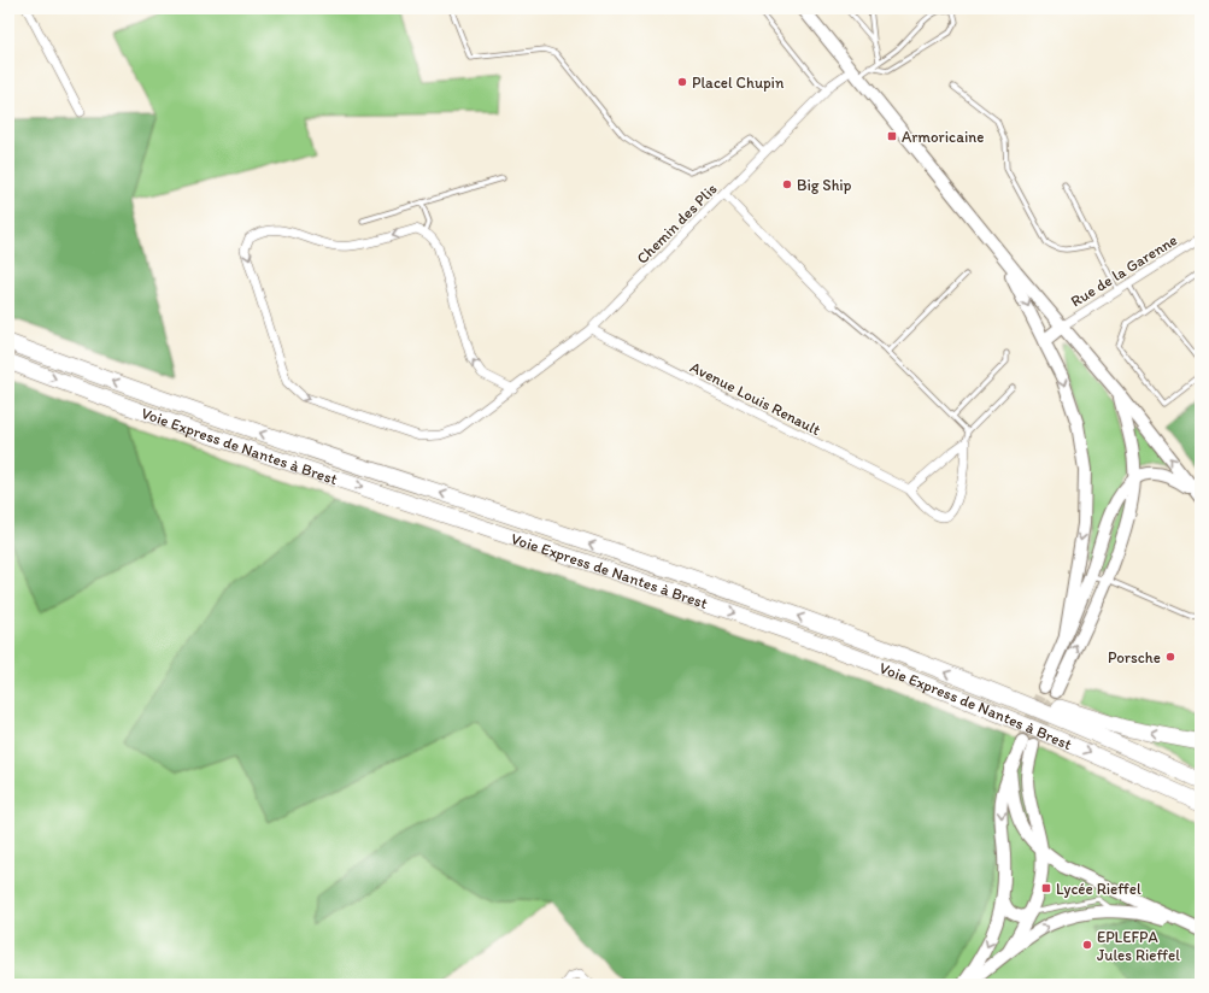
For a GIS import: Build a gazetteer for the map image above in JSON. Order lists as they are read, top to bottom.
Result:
{
  "streets": {
    "highway": ["Voie Express de Nantes à Brest"],
    "street": ["Chemin des Plis", "Rue de la Garenne", "Avenue Louis Renault"]
  },
  "crossings": [
    ["Chemin des Plis", "Avenue Louis Renault"]
  ],
  "places": {
    "other": [
      "Placel Chupin",
      "Big Ship",
      "Porsche",
      "EPLEFPA Jules Rieffel"
    ],
    "transit": ["Armoricaine", "Lycée Rieffel"]
  }
}
